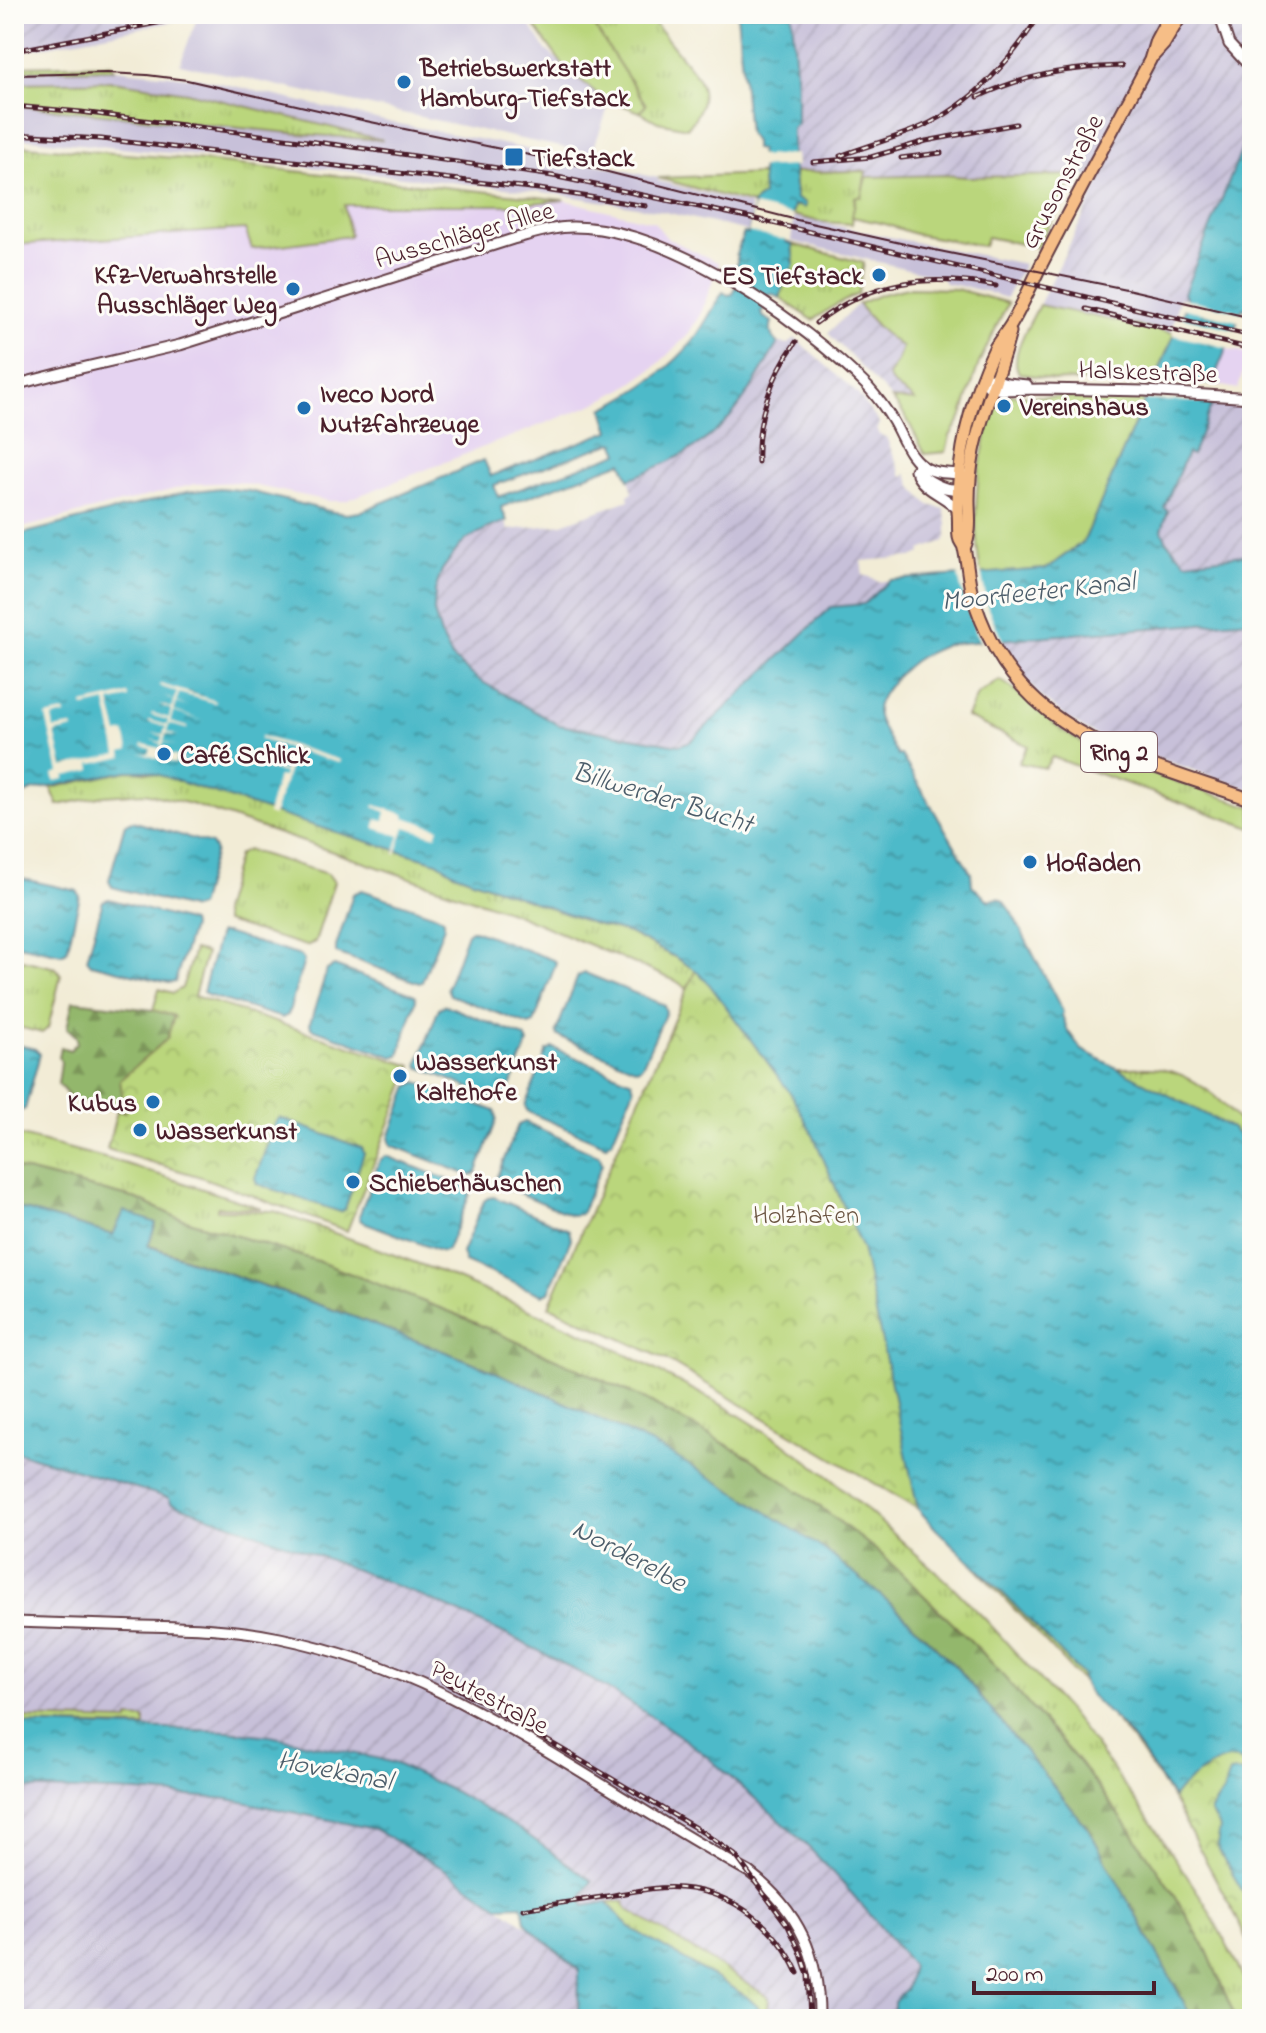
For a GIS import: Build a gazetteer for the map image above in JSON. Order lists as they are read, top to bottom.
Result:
{
  "streets": {
    "main road": ["Grusonstraße", "Ring 2"],
    "street": ["Ausschläger Allee", "Halskestraße", "Peutestraße"]
  },
  "crossings": [
    ["Grusonstraße", "Ausschläger Allee"],
    ["Grusonstraße", "Halskestraße"],
    ["Grusonstraße", "Ring 2"],
    ["Ausschläger Allee", "Ring 2"]
  ],
  "water": [
    "Moorfleeter Kanal",
    "Billwerder Bucht",
    "Norderelbe",
    "Hovekanal"
  ],
  "parks": ["Holzhafen"],
  "places": {
    "other": [
      "Betriebswerkstatt Hamburg-Tiefstack",
      "ES Tiefstack",
      "Kfz-Verwahrstelle Ausschläger Weg",
      "Vereinshaus",
      "Iveco Nord Nutzfahrzeuge",
      "Café Schlick",
      "Hofladen",
      "Wasserkunst Kaltehofe",
      "Kubus",
      "Wasserkunst",
      "Schieberhäuschen"
    ],
    "transit": ["Tiefstack"]
  },
  "scale_bar": "200 m"
}
